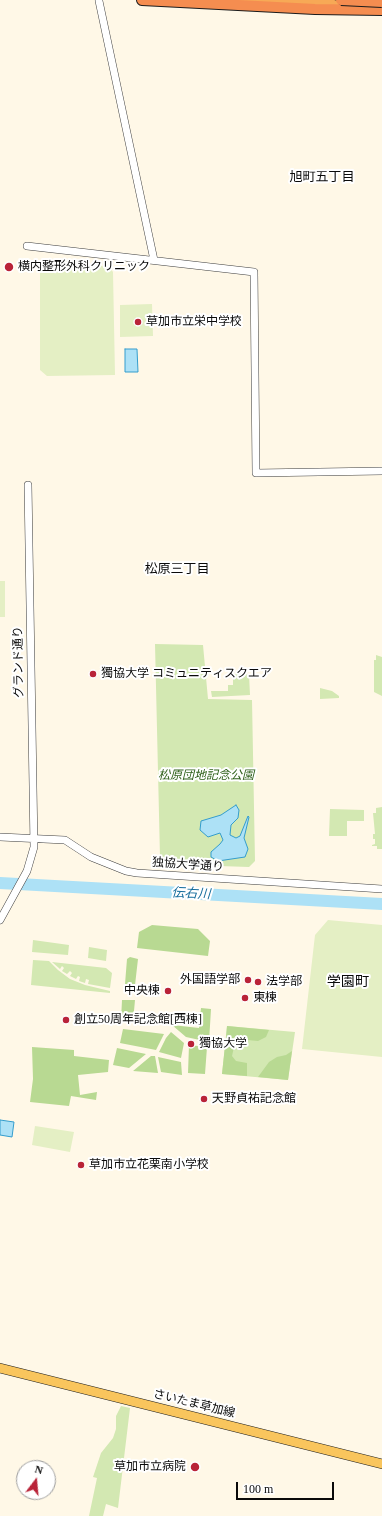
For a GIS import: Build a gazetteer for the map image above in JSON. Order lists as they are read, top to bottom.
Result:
{
  "streets": {
    "main road": ["さいたま草加線"],
    "street": ["グランド通り", "独協大学通り"]
  },
  "crossings": [
    ["グランド通り", "独協大学通り"]
  ],
  "districts": ["旭町五丁目", "松原三丁目", "学園町"],
  "water": ["伝右川"],
  "parks": ["松原団地記念公園"],
  "places": [
    "横内整形外科クリニック",
    "草加市立栄中学校",
    "獨協大学 コミュニティスクエア",
    "外国語学部",
    "法学部",
    "中央棟",
    "東棟",
    "創立50周年記念館[西棟]",
    "獨協大学",
    "天野貞祐記念館",
    "草加市立花栗南小学校",
    "草加市立病院"
  ],
  "scale_bar": "100 m",
  "north": "top"
}
